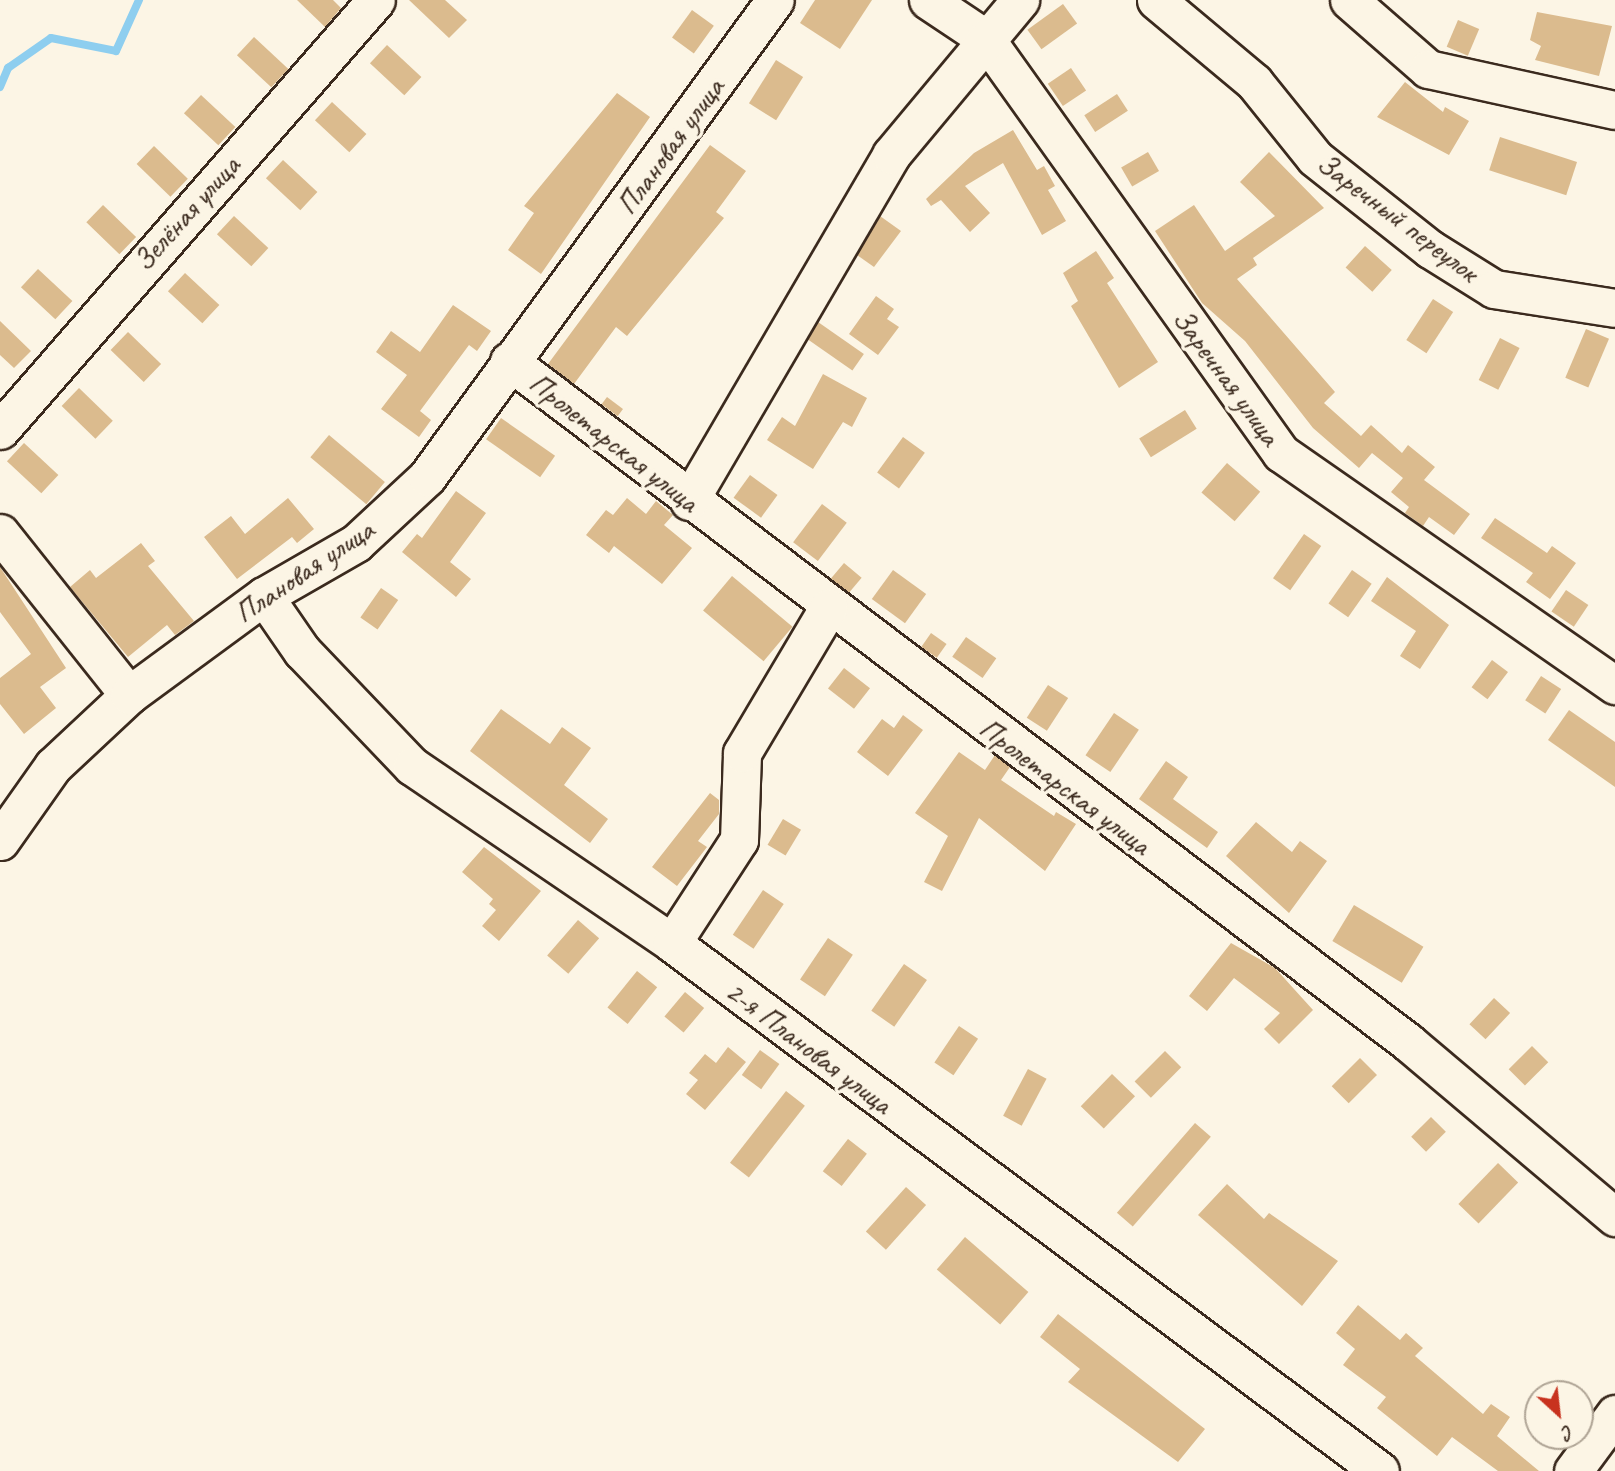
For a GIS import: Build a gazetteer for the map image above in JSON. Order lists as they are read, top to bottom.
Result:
{
  "streets": {
    "street": [
      "Плановая улица",
      "Зелёная улица",
      "Заречный переулок",
      "Заречная улица",
      "Пролетарская улица",
      "2-я Плановая улица"
    ]
  },
  "crossings": [
    ["Плановая улица", "Пролетарская улица"],
    ["Плановая улица", "2-я Плановая улица"]
  ],
  "north": "bottom right"
}
